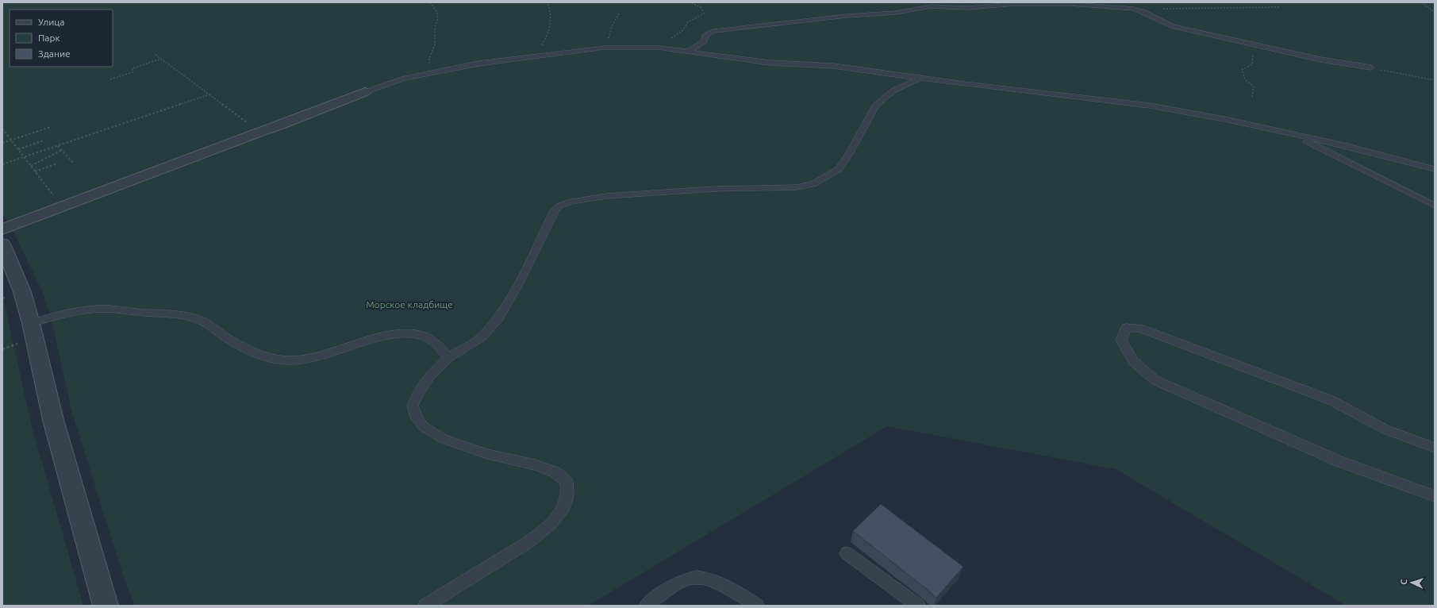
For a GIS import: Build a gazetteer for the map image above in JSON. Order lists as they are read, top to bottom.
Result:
{
  "parks": ["Морское кладбище"],
  "legend": ["Улица", "Парк", "Здание"],
  "north": "left"
}
